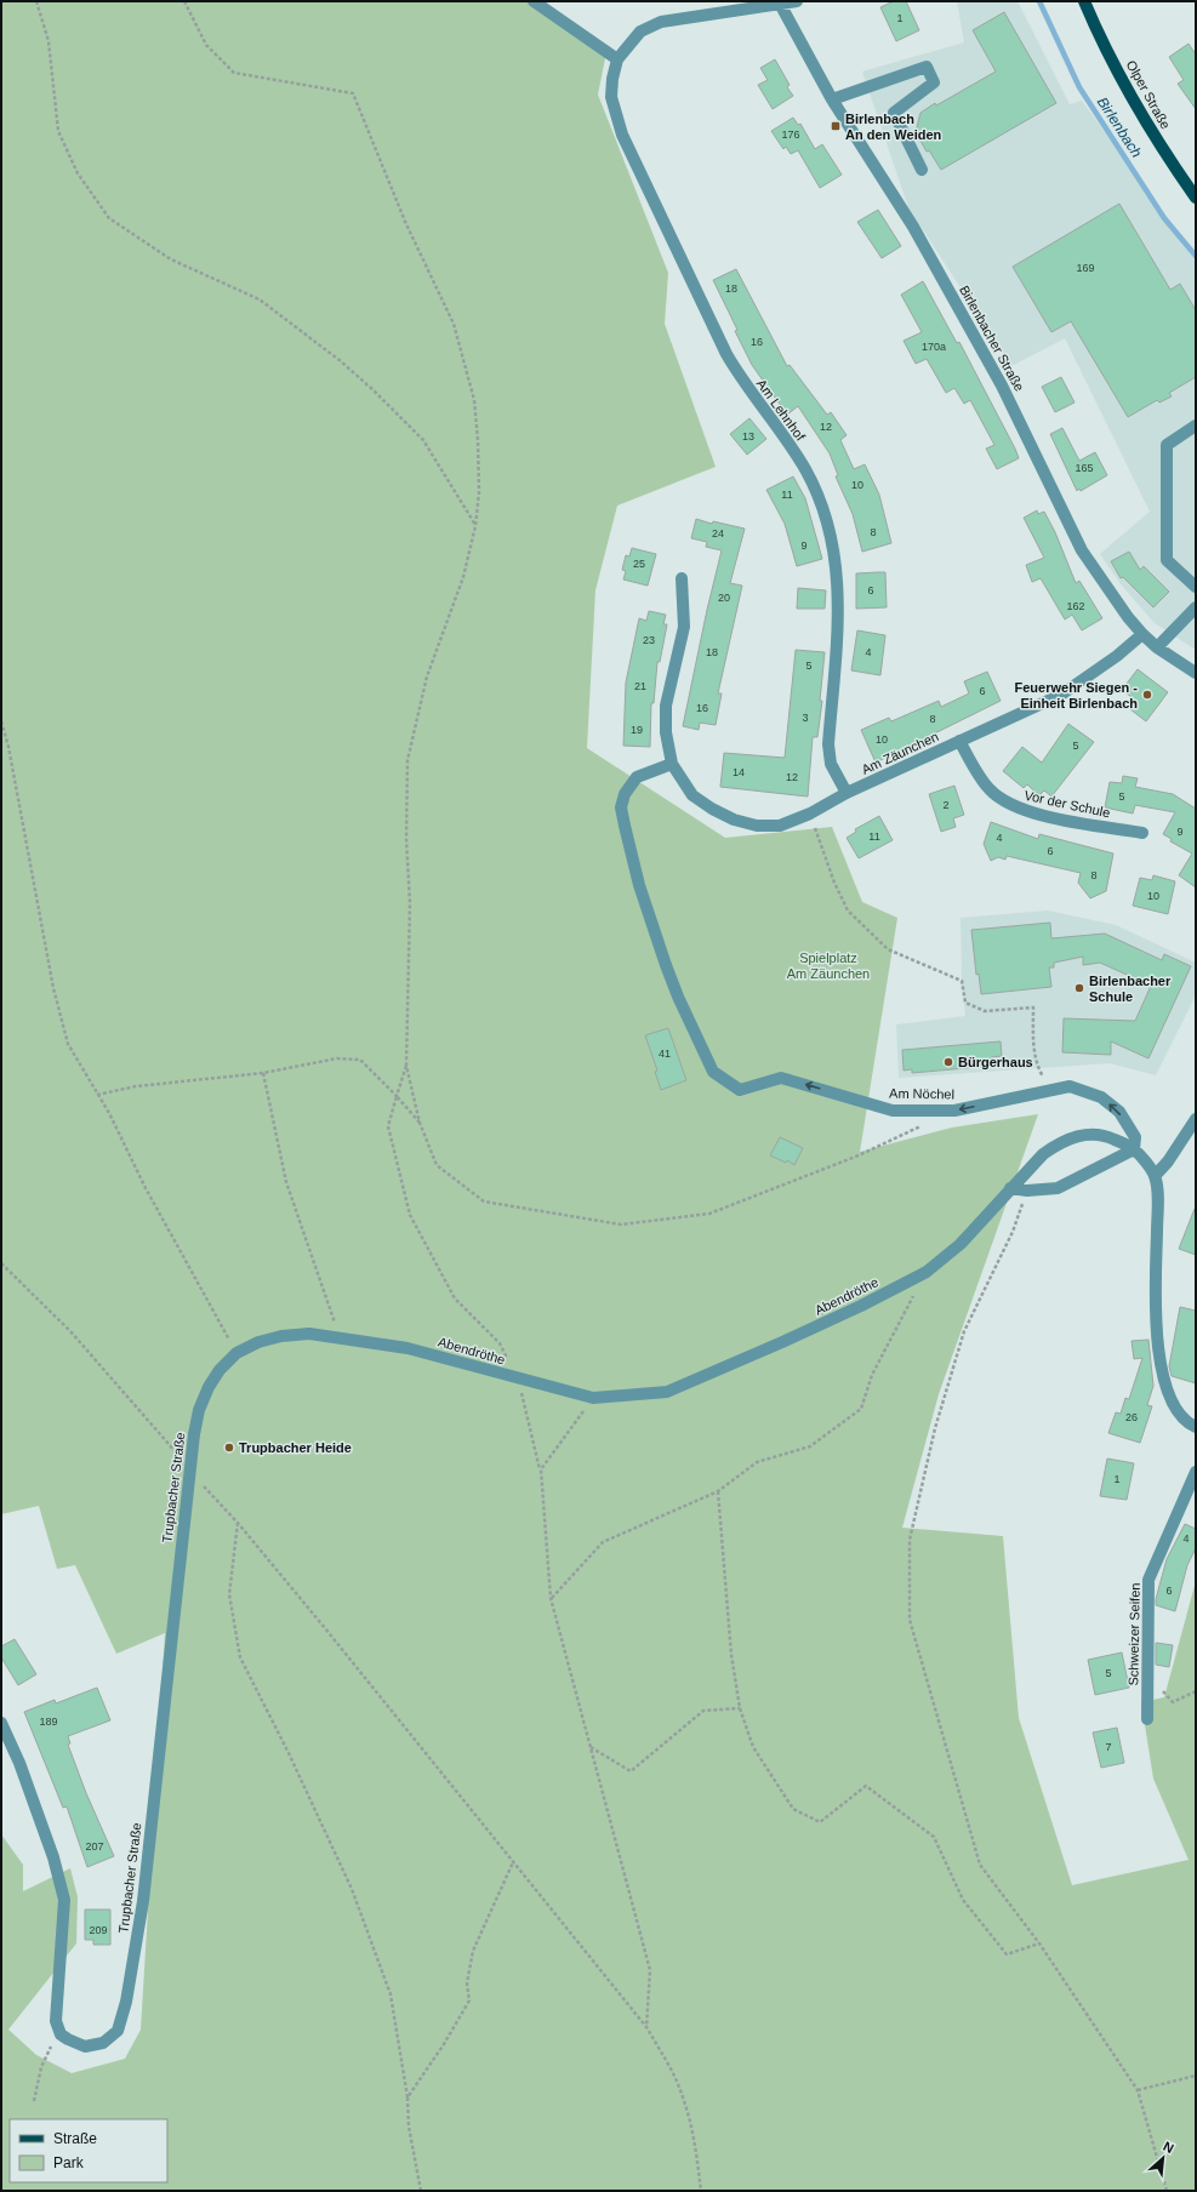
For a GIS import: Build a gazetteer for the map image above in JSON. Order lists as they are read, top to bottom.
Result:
{
  "streets": {
    "main road": ["Olper Straße"],
    "street": [
      "Birlenbacher Straße",
      "Am Lehnhof",
      "Am Zäunchen",
      "Vor der Schule",
      "Am Nöchel",
      "Abendröthe",
      "Trupbacher Straße",
      "Schweizer Seifen"
    ]
  },
  "crossings": [
    ["Birlenbacher Straße", "Am Lehnhof"],
    ["Birlenbacher Straße", "Am Zäunchen"],
    ["Am Lehnhof", "Am Zäunchen"],
    ["Am Zäunchen", "Vor der Schule"],
    ["Am Zäunchen", "Am Nöchel"],
    ["Am Nöchel", "Abendröthe"],
    ["Abendröthe", "Trupbacher Straße"]
  ],
  "water": ["Birlenbach"],
  "parks": ["Spielplatz Am Zäunchen"],
  "places": {
    "transit": ["Birlenbach An den Weiden"],
    "other": [
      "Feuerwehr Siegen - Einheit Birlenbach",
      "Birlenbacher Schule",
      "Bürgerhaus",
      "Trupbacher Heide"
    ]
  },
  "house_numbers": [
    "1",
    "176",
    "169",
    "18",
    "16",
    "170a",
    "12",
    "13",
    "165",
    "10",
    "11",
    "8",
    "24",
    "9",
    "25",
    "6",
    "20",
    "162",
    "23",
    "18",
    "4",
    "5",
    "21",
    "6",
    "16",
    "3",
    "8",
    "19",
    "10",
    "5",
    "14",
    "12",
    "5",
    "2",
    "9",
    "11",
    "4",
    "6",
    "8",
    "10",
    "41",
    "26",
    "1",
    "4",
    "6",
    "5",
    "189",
    "7",
    "207",
    "209"
  ],
  "legend": ["Straße", "Park"],
  "north": "top right"
}
